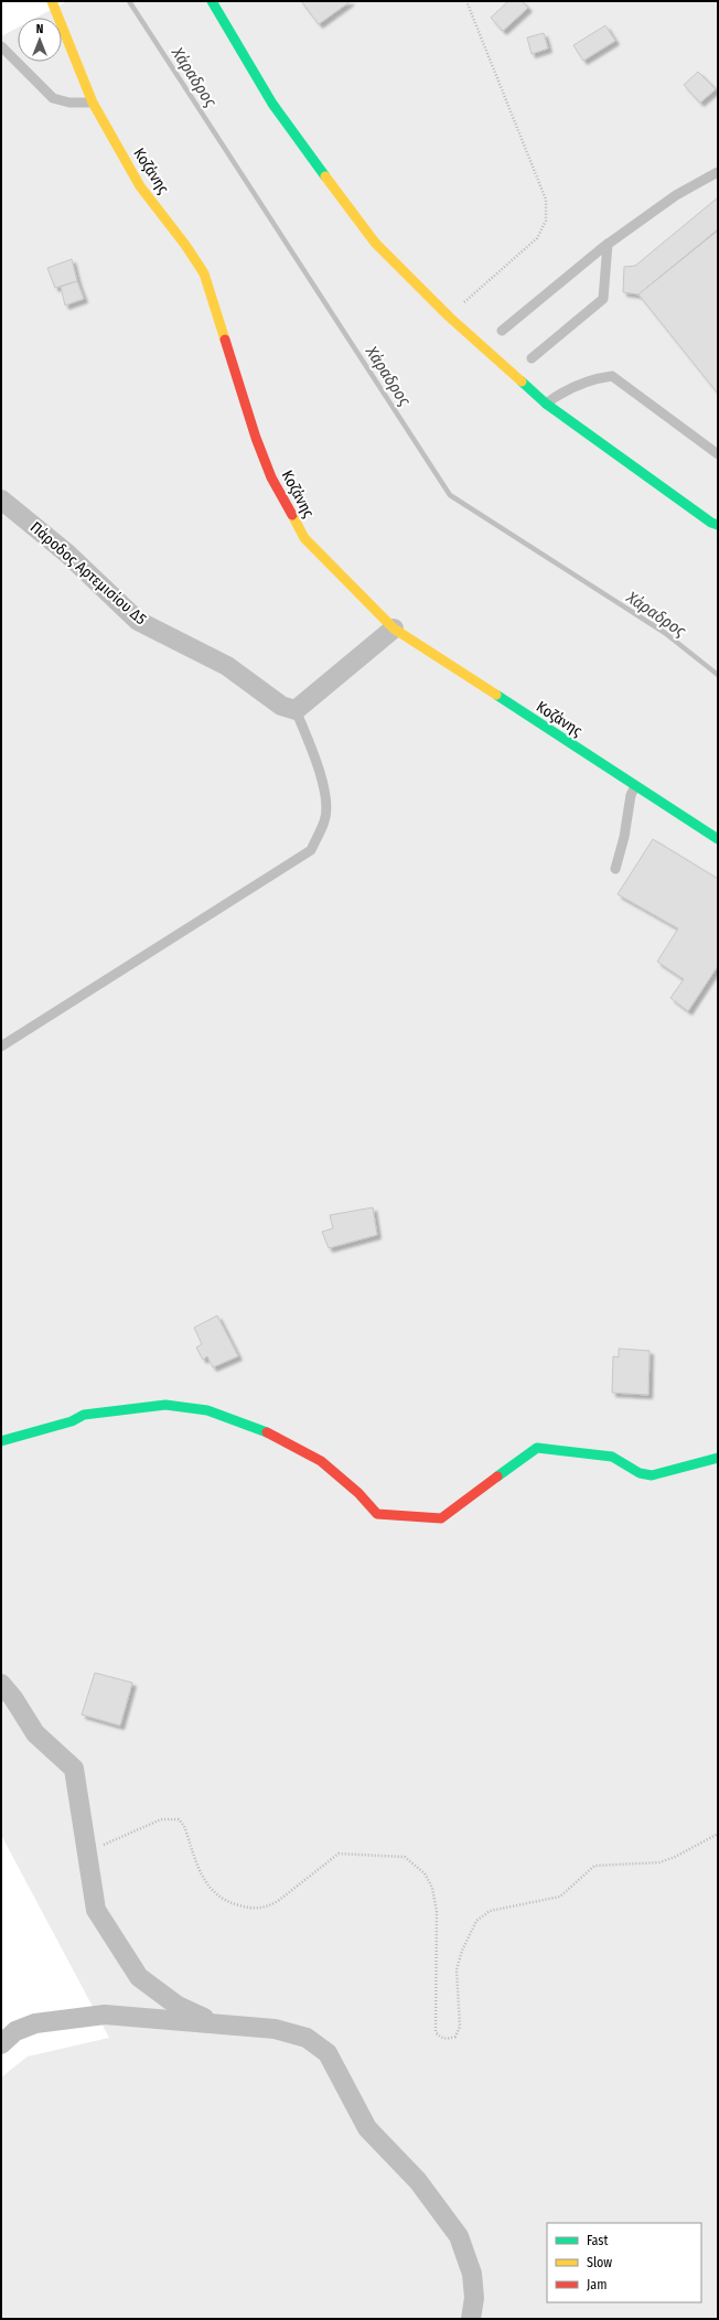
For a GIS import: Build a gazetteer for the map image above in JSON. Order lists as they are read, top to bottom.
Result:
{
  "streets": {
    "street": ["Κοζάνης", "Πάροδος Αρτεμισίου Δ5"]
  },
  "water": ["Χάραδρος"],
  "legend": ["Fast", "Slow", "Jam"],
  "north": "top"
}
